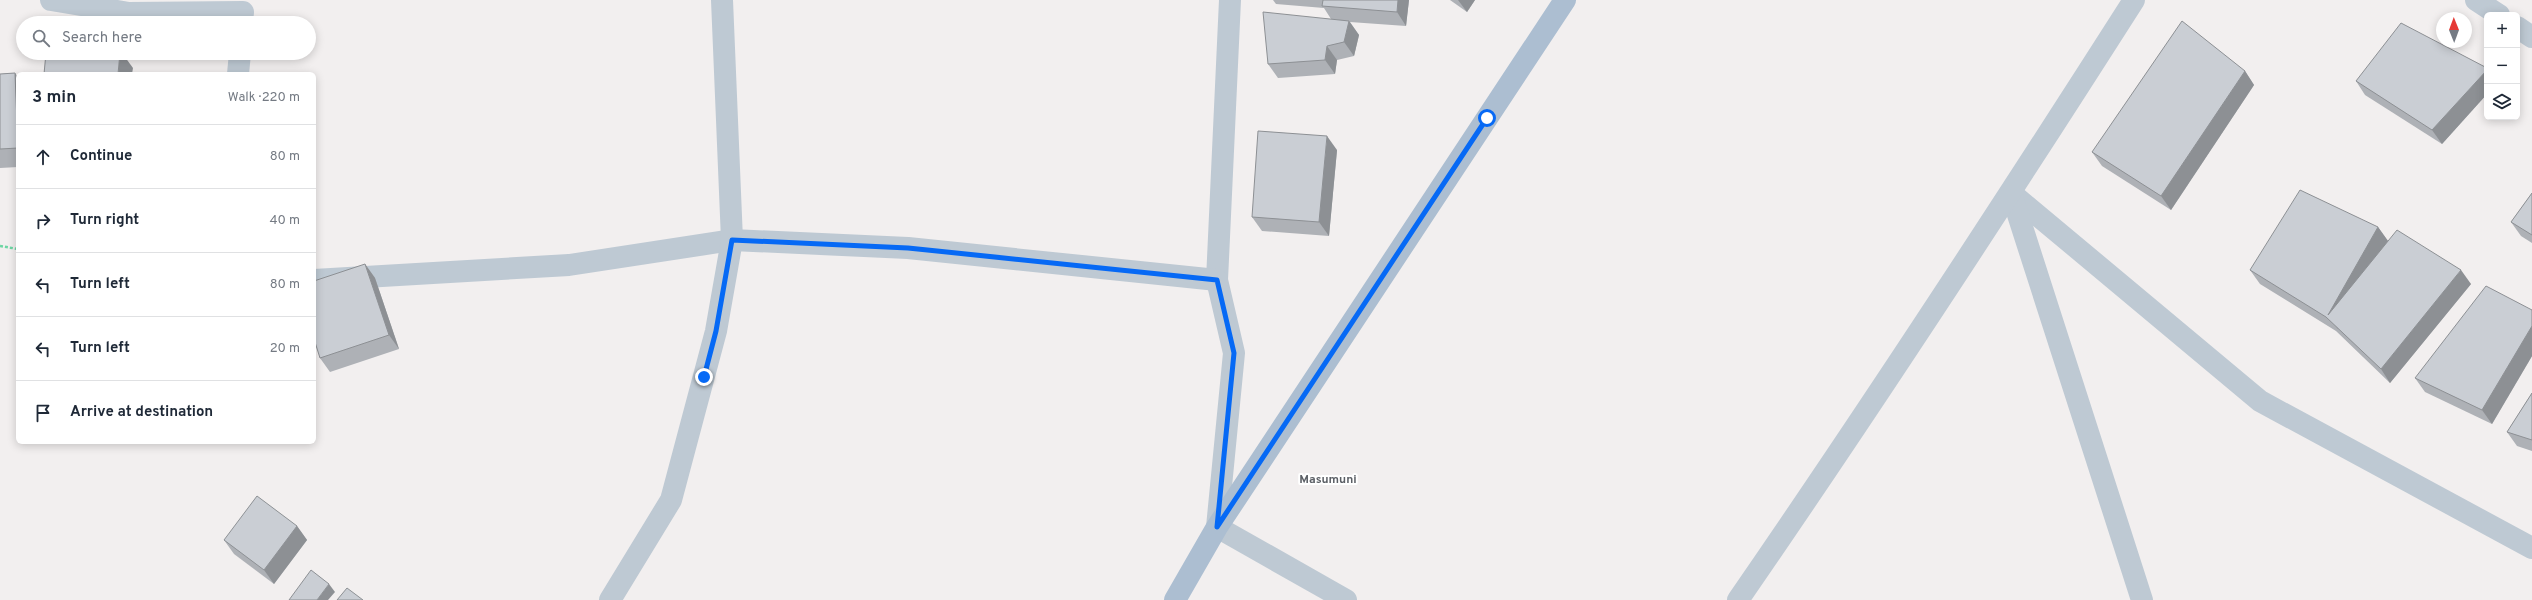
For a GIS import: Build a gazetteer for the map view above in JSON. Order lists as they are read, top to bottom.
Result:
{
  "districts": ["Masumuni"],
  "north": "top",
  "page": {
    "map_buttons": ["+", "−"],
    "search": "Search here",
    "heading": ["3 min", "Walk · 220 m"],
    "list": [
      ["Continue", "80 m"],
      ["Turn right", "40 m"],
      ["Turn left", "80 m"],
      ["Turn left", "20 m"],
      "Arrive at destination"
    ]
  }
}
